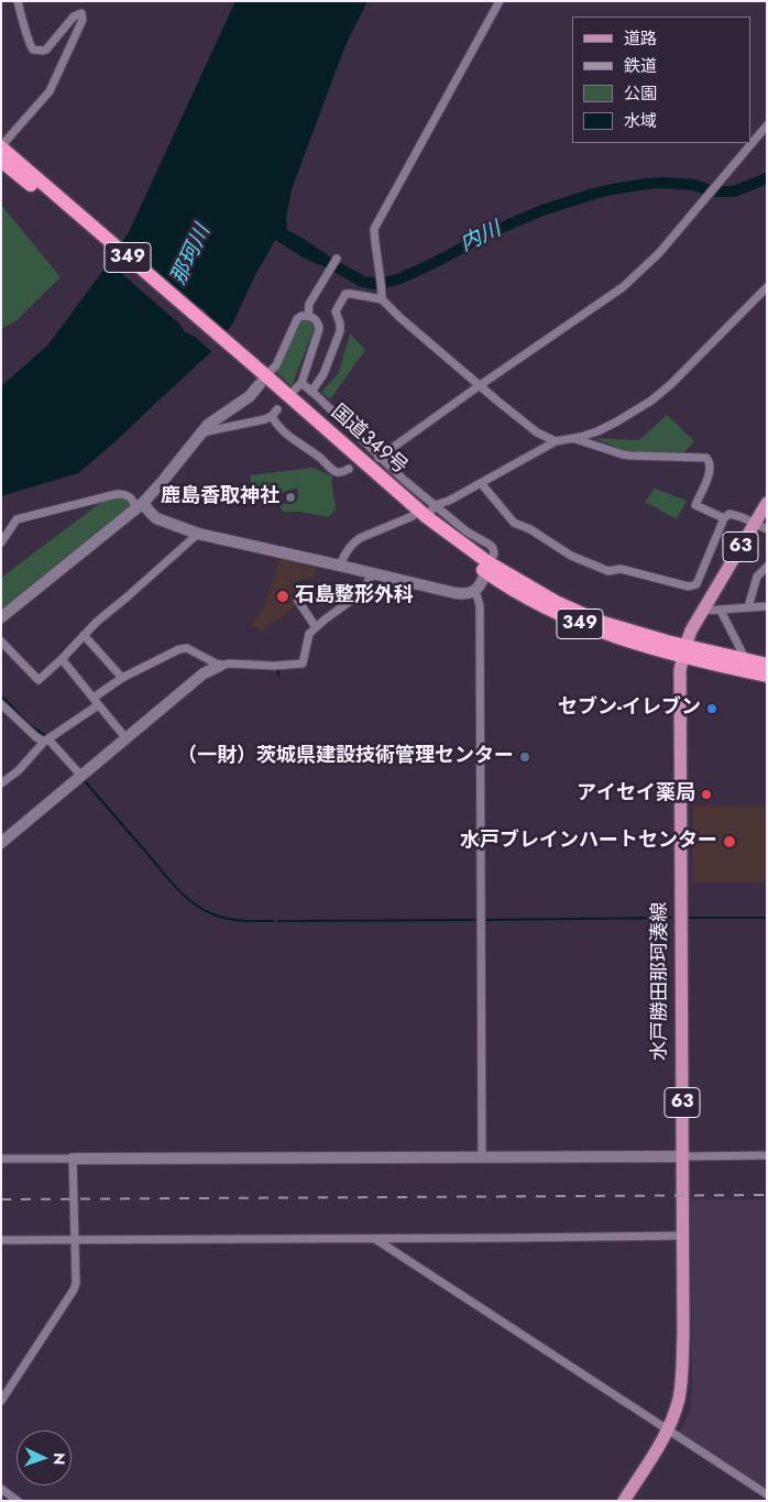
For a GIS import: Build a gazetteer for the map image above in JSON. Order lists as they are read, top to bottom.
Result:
{
  "streets": {
    "highway": ["349", "国道349号"],
    "main road": ["63", "水戸勝田那珂湊線"]
  },
  "crossings": [
    ["国道349号", "水戸勝田那珂湊線"]
  ],
  "water": ["内川", "那珂川"],
  "places": [
    "鹿島香取神社",
    "石島整形外科",
    "セブン-イレブン",
    "（一財）茨城県建設技術管理センター",
    "アイセイ薬局",
    "水戸ブレインハートセンター"
  ],
  "legend": [
    "道路",
    "鉄道",
    "公園",
    "水域"
  ],
  "north": "right"
}
